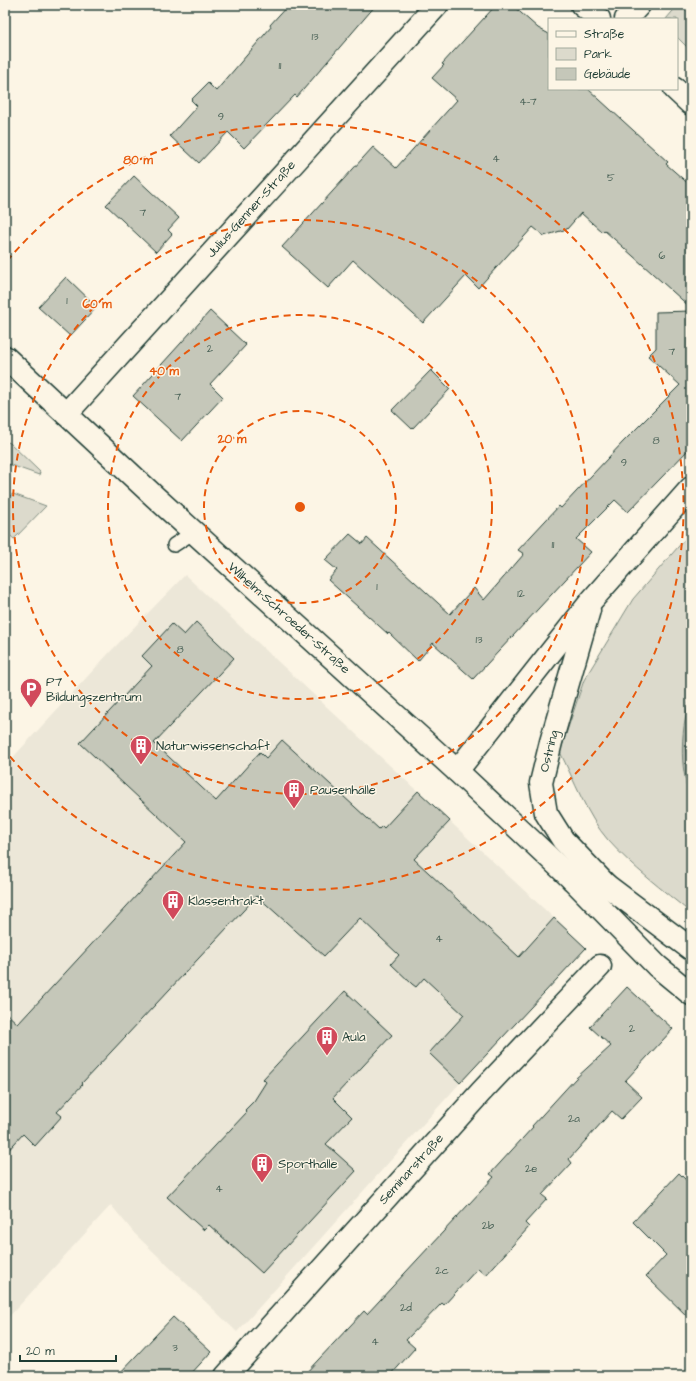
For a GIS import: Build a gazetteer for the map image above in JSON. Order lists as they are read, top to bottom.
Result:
{
  "streets": {
    "street": [
      "Julius-Genner-Straße",
      "Wilhelm-Schroeder-Straße",
      "Ostring",
      "Seminarstraße"
    ]
  },
  "crossings": [
    ["Julius-Genner-Straße", "Wilhelm-Schroeder-Straße"],
    ["Wilhelm-Schroeder-Straße", "Ostring"]
  ],
  "places": {
    "parking": ["P7 Bildungszentrum"],
    "building": [
      "Naturwissenschaft",
      "Pausenhalle",
      "Klassentrakt",
      "Aula",
      "Sporthalle"
    ]
  },
  "house_numbers": [
    "13",
    "11",
    "4-7",
    "9",
    "4",
    "5",
    "7",
    "6",
    "1",
    "2",
    "7",
    "7",
    "8",
    "9",
    "11",
    "1",
    "12",
    "13",
    "8",
    "4",
    "2",
    "2a",
    "2e",
    "4",
    "2b",
    "2c",
    "2d",
    "4",
    "3"
  ],
  "legend": ["Straße", "Park", "Gebäude"],
  "scale_bar": "20 m",
  "rings": [
    "80 m",
    "60 m",
    "40 m",
    "20 m"
  ]
}
